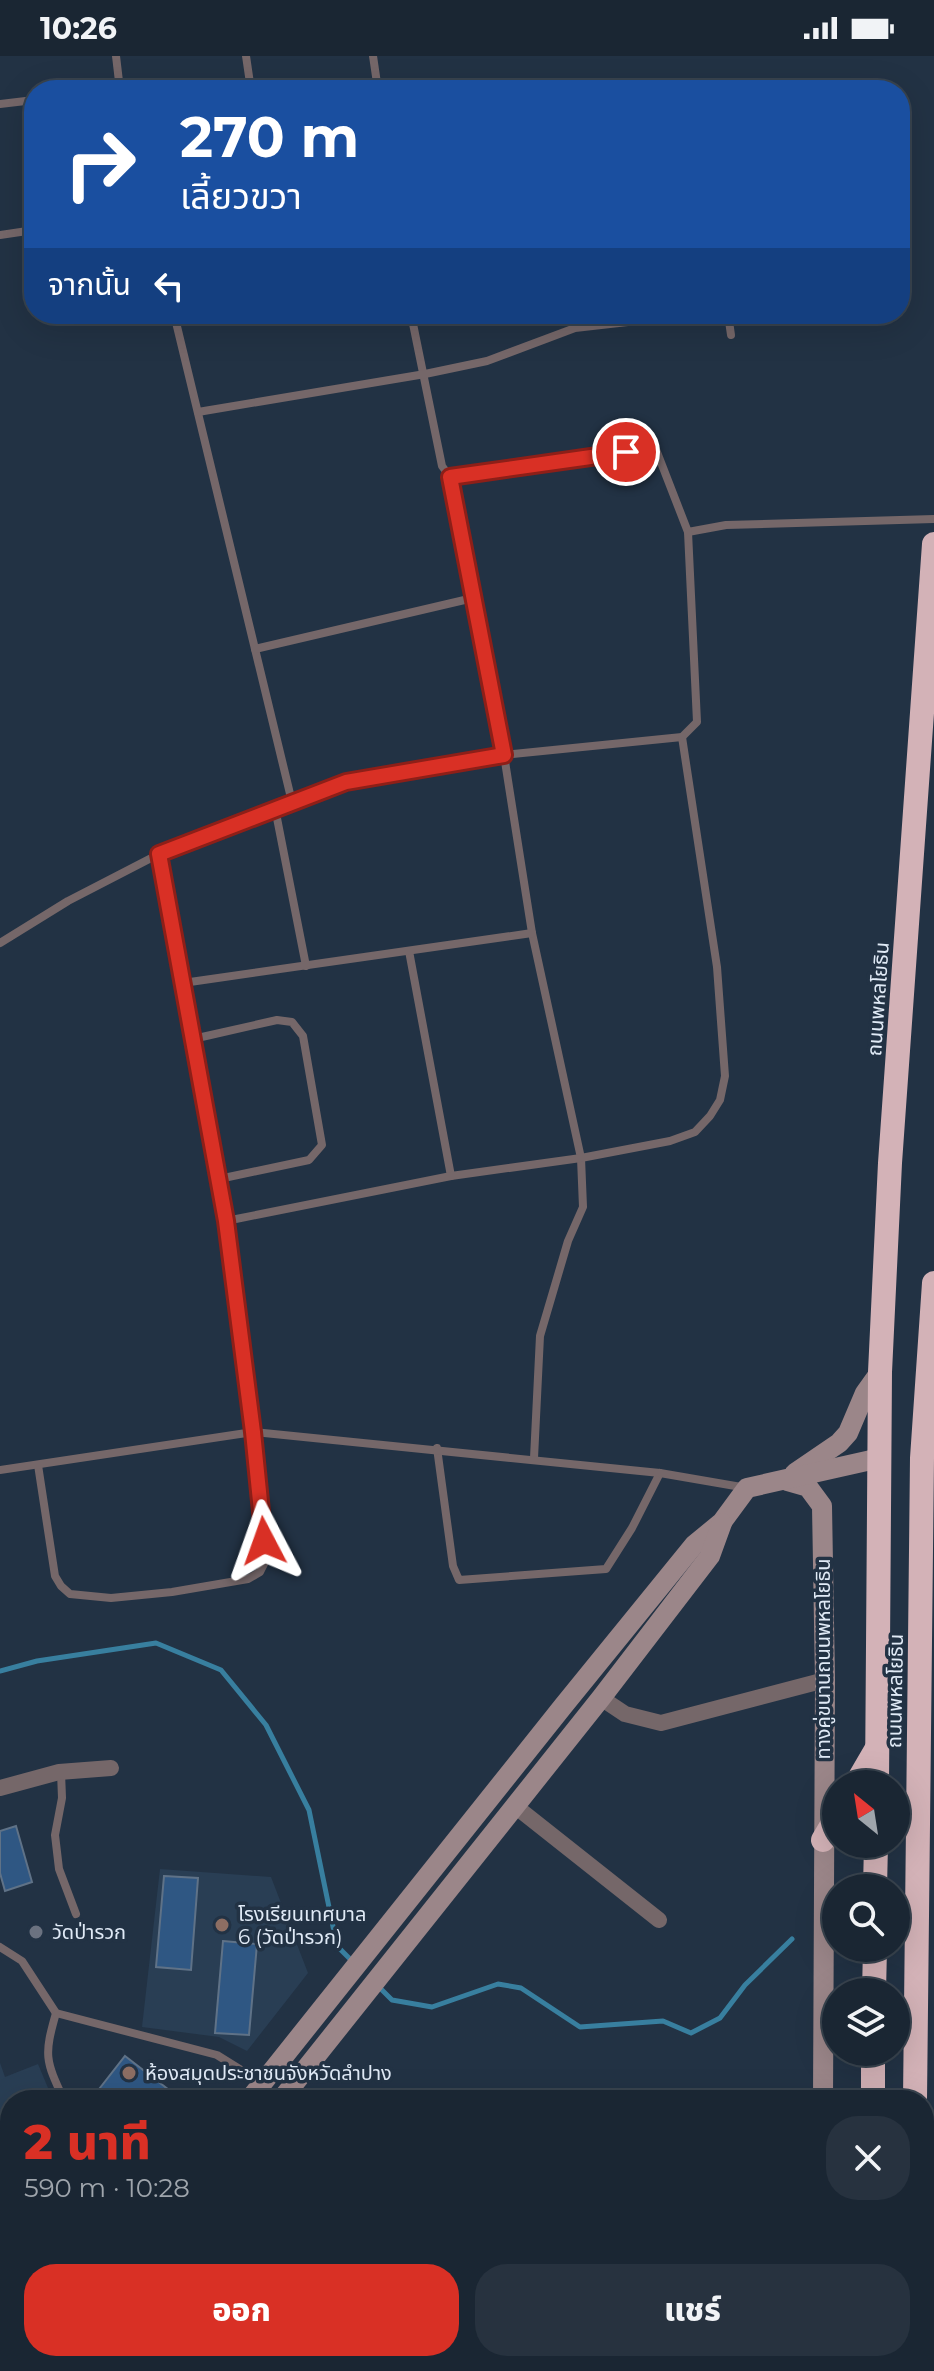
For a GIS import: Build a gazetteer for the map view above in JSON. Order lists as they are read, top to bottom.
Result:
{
  "streets": {
    "highway": ["ถนนพหลโยธิน"],
    "main road": ["ทางคู่ขนานถนนพหลโยธิน"]
  },
  "places": ["โรงเรียนเทศบาล 6 (วัดป่ารวก)", "วัดป่ารวก", "ห้องสมุดประชาชนจังหวัดลำปาง"],
  "north": "top left",
  "page": {
    "status": "10:26",
    "turn": ["270 m", "เลี้ยวขวา"],
    "then": "จากนั้น",
    "heading": ["2 นาที", "590 m · 10:28"],
    "buttons": ["ออก", "แชร์"]
  }
}
